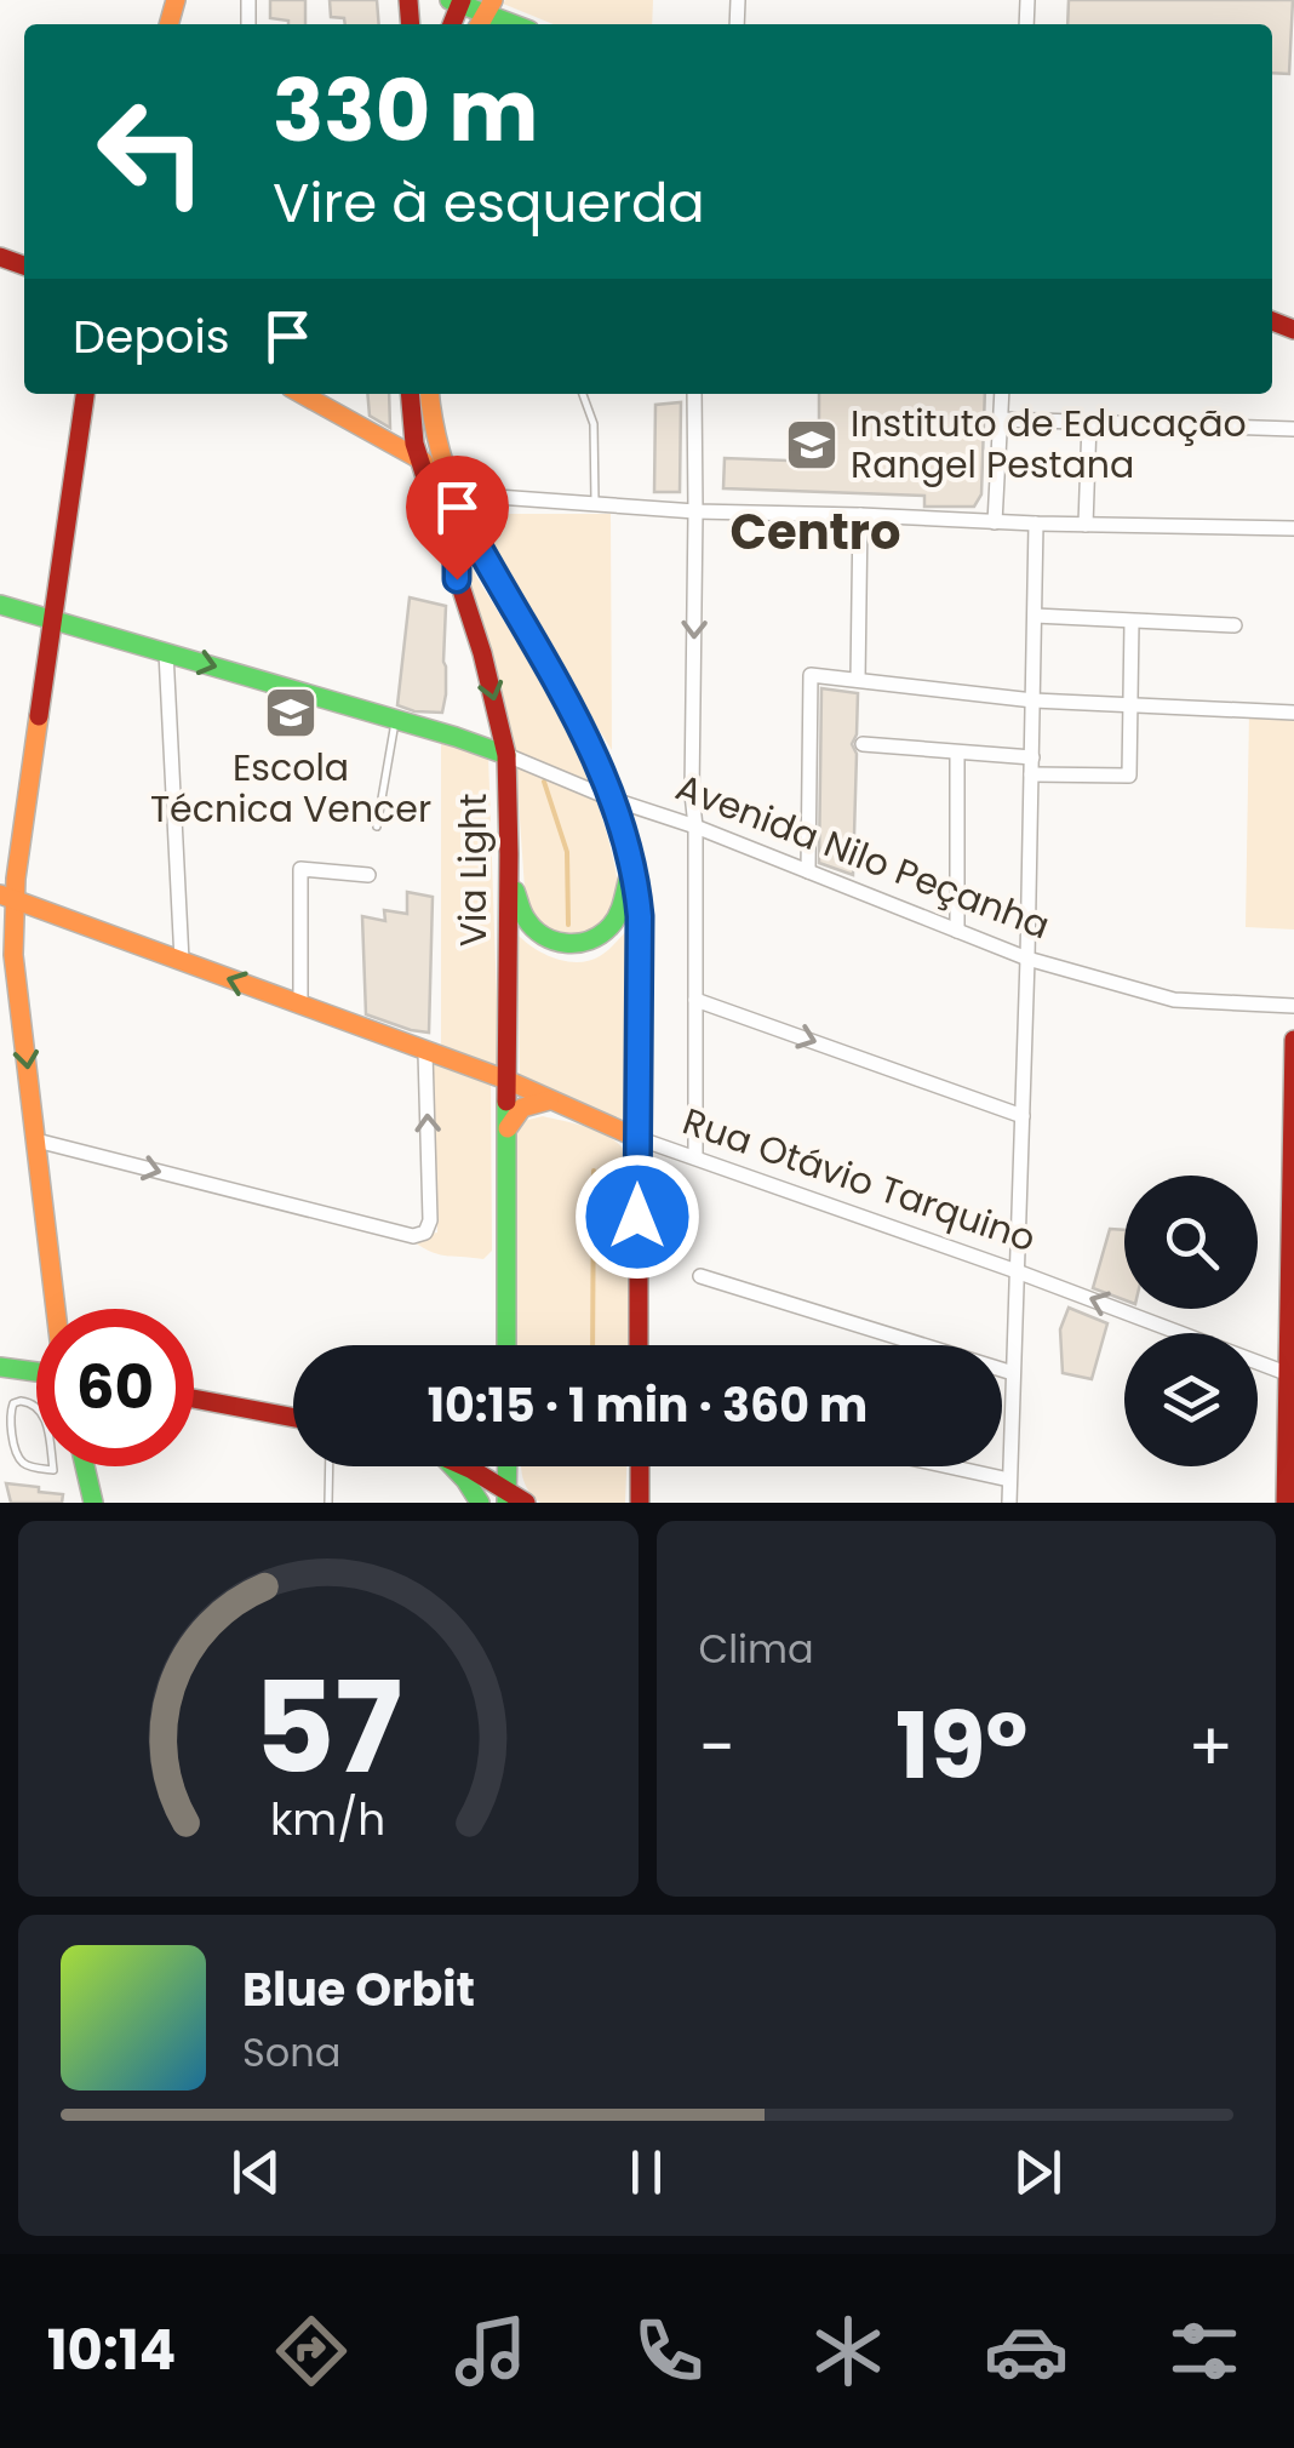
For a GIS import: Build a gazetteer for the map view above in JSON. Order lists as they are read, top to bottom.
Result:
{
  "streets": {
    "main road": ["Avenida Nilo Peçanha", "Via Light", "Rua Otávio Tarquino"]
  },
  "crossings": [
    ["Avenida Nilo Peçanha", "Via Light"],
    ["Via Light", "Rua Otávio Tarquino"]
  ],
  "districts": ["Centro"],
  "places": {
    "school or university": ["Instituto de Educação Rangel Pestana", "Escola Técnica Vencer"]
  },
  "page": {
    "turn": ["330 m", "Vire à esquerda"],
    "then": "Depois",
    "limit": "60",
    "trip": "10:15 · 1 min · 360 m",
    "tile": "Clima",
    "heat": ["−", "19°", "+"],
    "song": ["Blue Orbit", "Sona"],
    "tabs": "10:14",
    "gauge": ["57", "km/h"]
  }
}
